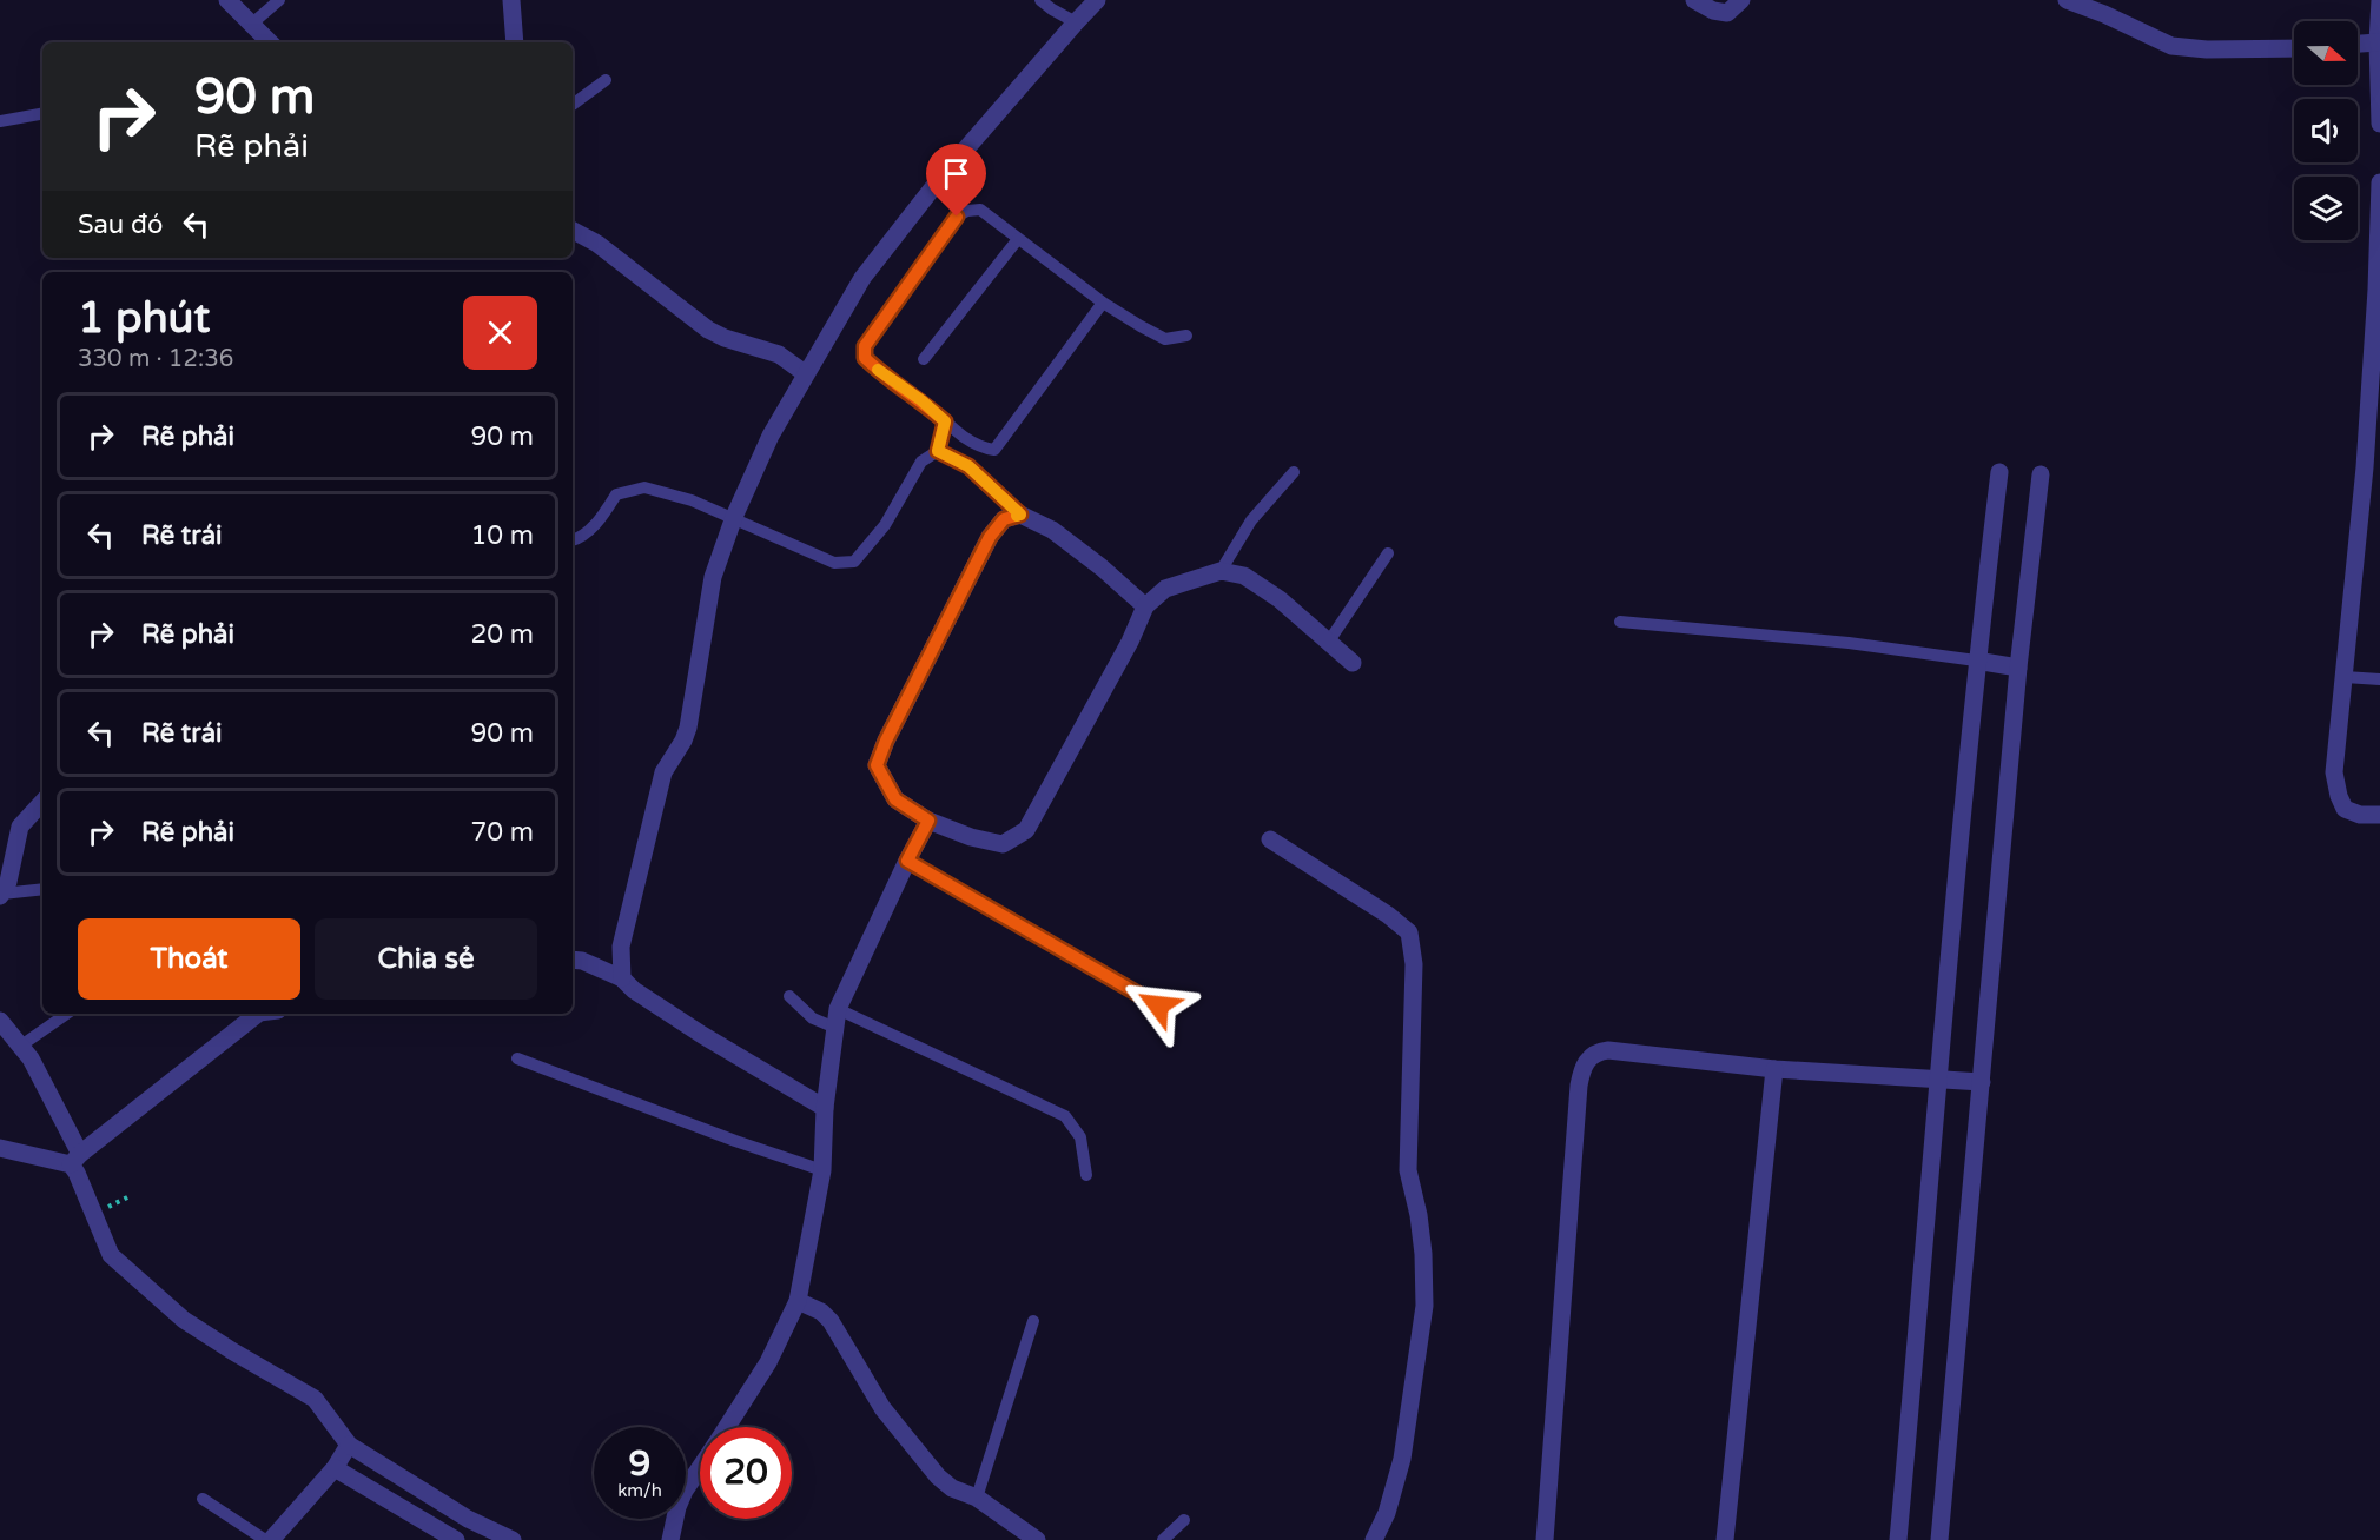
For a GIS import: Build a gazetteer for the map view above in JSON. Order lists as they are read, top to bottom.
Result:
{
  "north": "right",
  "page": {
    "turn": ["90 m", "Rẽ phải"],
    "then": "Sau đó",
    "heading": ["1 phút", "330 m · 12:36"],
    "list": [
      {
        "name": "Rẽ phải",
        "value": "90 m"
      },
      {
        "name": "Rẽ trái",
        "value": "10 m"
      },
      {
        "name": "Rẽ phải",
        "value": "20 m"
      },
      {
        "name": "Rẽ trái",
        "value": "90 m"
      },
      {
        "name": "Rẽ phải",
        "value": "70 m"
      }
    ],
    "buttons": ["Thoát", "Chia sẻ"],
    "speed": "9 km/h",
    "limit": "20"
  }
}
